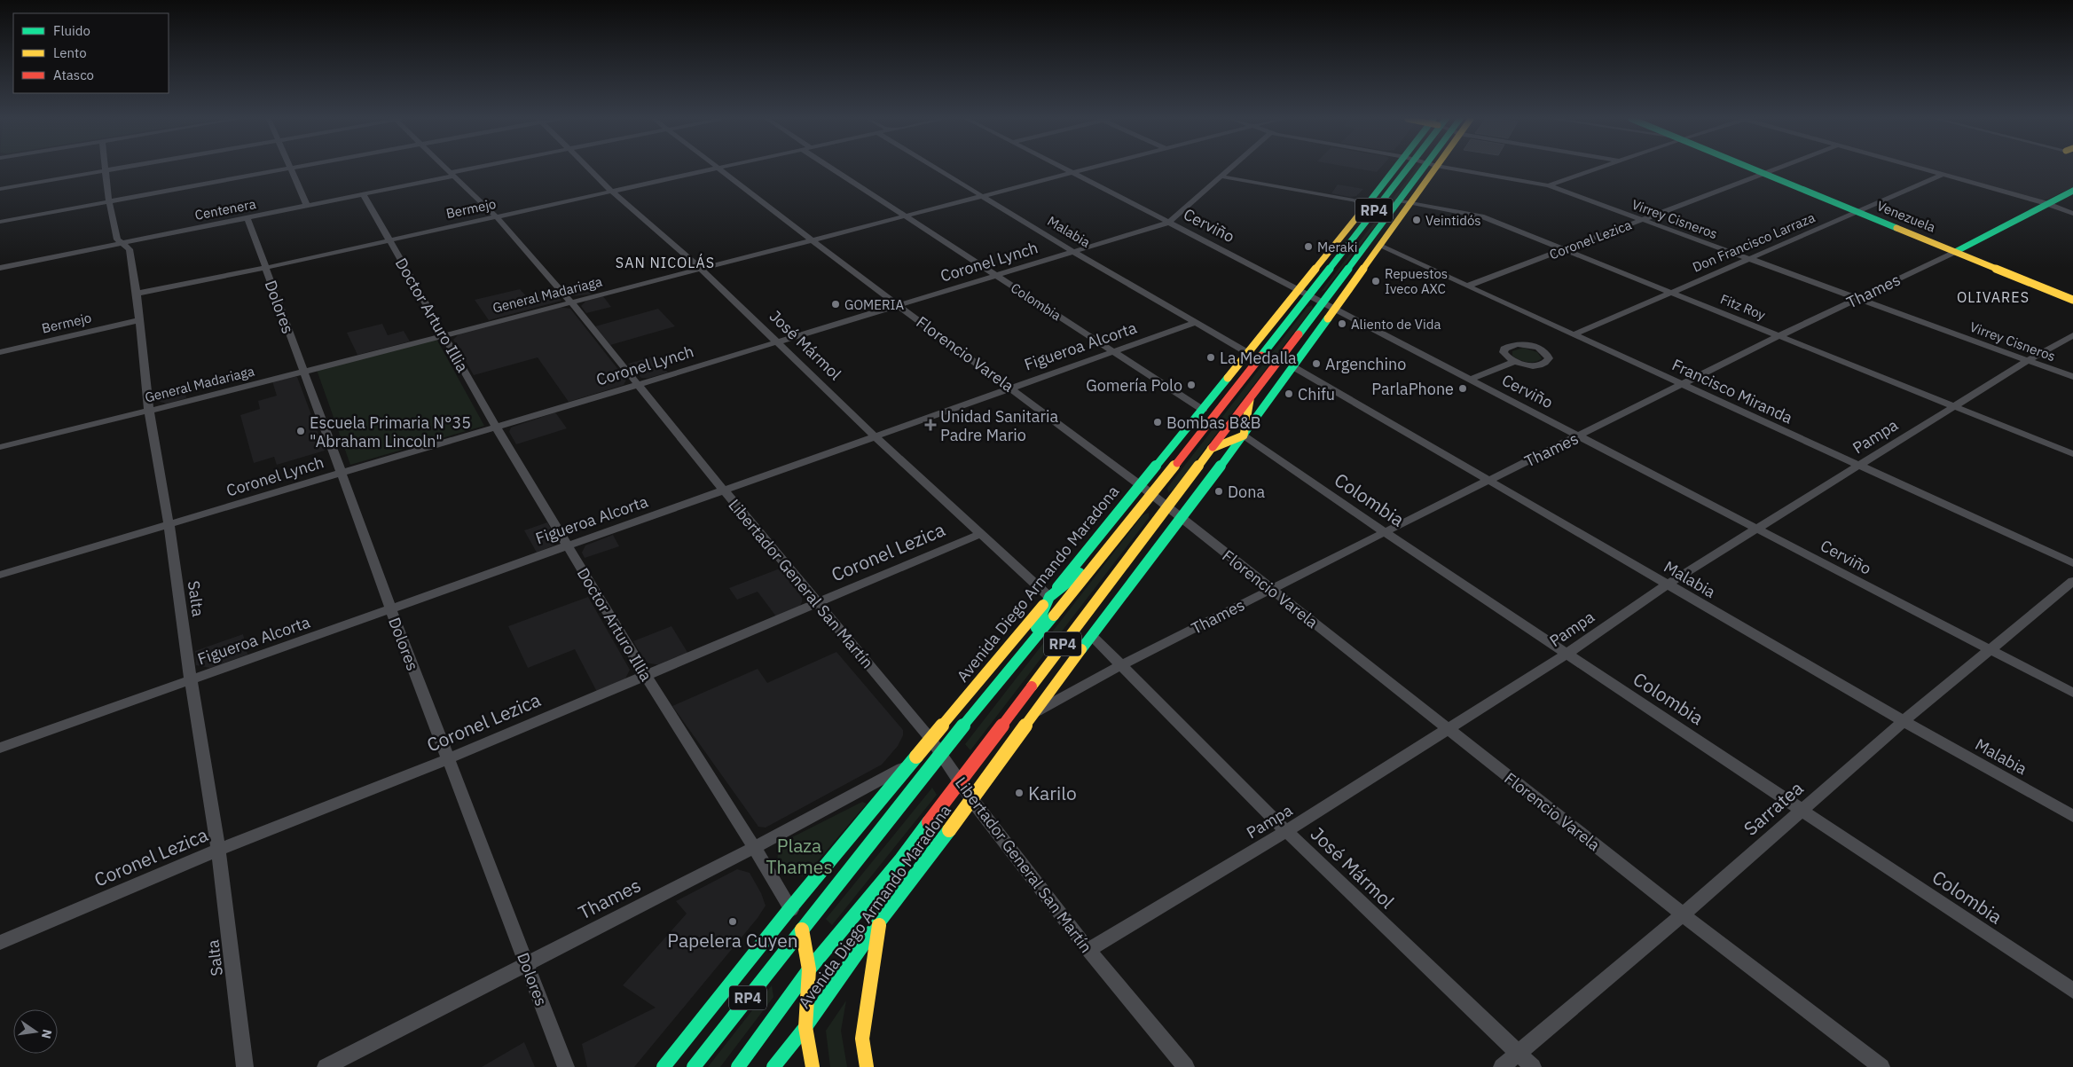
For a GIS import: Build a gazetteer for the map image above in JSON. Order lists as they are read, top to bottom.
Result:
{
  "streets": {
    "main road": [
      "RP4",
      "Venezuela",
      "Thames",
      "Doctor Arturo Illia",
      "Avenida Diego Armando Maradona"
    ],
    "street": [
      "Bermejo",
      "Centenera",
      "Virrey Cisneros",
      "Cerviño",
      "Malabia",
      "Coronel Lezica",
      "Don Francisco Larraza",
      "Coronel Lynch",
      "General Madariaga",
      "Colombia",
      "Dolores",
      "Fitz Roy",
      "José Mármol",
      "Figueroa Alcorta",
      "Florencio Varela",
      "Francisco Miranda",
      "Pampa",
      "Libertador General San Martín",
      "Salta",
      "Sarratea"
    ]
  },
  "crossings": [
    ["Bermejo", "Dolores"],
    ["Bermejo", "Doctor Arturo Illia"],
    ["Bermejo", "José Mármol"],
    ["Bermejo", "Libertador General San Martín"],
    ["Bermejo", "Salta"],
    ["Centenera", "Dolores"],
    ["Centenera", "Doctor Arturo Illia"],
    ["Centenera", "Libertador General San Martín"],
    ["Centenera", "Salta"],
    ["Venezuela", "Coronel Lezica"],
    ["Venezuela", "Don Francisco Larraza"],
    ["Venezuela", "Thames"],
    ["Virrey Cisneros", "Coronel Lezica"],
    ["Virrey Cisneros", "Don Francisco Larraza"],
    ["Virrey Cisneros", "Thames"],
    ["Virrey Cisneros", "Pampa"],
    ["Cerviño", "Coronel Lynch"],
    ["Cerviño", "Thames"],
    ["Cerviño", "General Madariaga"],
    ["Cerviño", "Pampa"],
    ["Cerviño", "Avenida Diego Armando Maradona"],
    ["Cerviño", "Sarratea"],
    ["Malabia", "Coronel Lynch"],
    ["Malabia", "Thames"],
    ["Malabia", "General Madariaga"],
    ["Malabia", "Figueroa Alcorta"],
    ["Malabia", "Pampa"],
    ["Malabia", "Avenida Diego Armando Maradona"],
    ["Malabia", "Sarratea"],
    ["Coronel Lezica", "Dolores"],
    ["Coronel Lezica", "Fitz Roy"],
    ["Coronel Lezica", "Doctor Arturo Illia"],
    ["Coronel Lezica", "José Mármol"],
    ["Coronel Lezica", "Francisco Miranda"],
    ["Coronel Lezica", "Libertador General San Martín"],
    ["Coronel Lezica", "Salta"],
    ["Don Francisco Larraza", "Fitz Roy"],
    ["Don Francisco Larraza", "Francisco Miranda"],
    ["Coronel Lynch", "Colombia"],
    ["Coronel Lynch", "Dolores"],
    ["Coronel Lynch", "Doctor Arturo Illia"],
    ["Coronel Lynch", "José Mármol"],
    ["Coronel Lynch", "Florencio Varela"],
    ["Coronel Lynch", "Libertador General San Martín"],
    ["Coronel Lynch", "Salta"],
    ["Thames", "Colombia"],
    ["Thames", "Dolores"],
    ["Thames", "Fitz Roy"],
    ["Thames", "Doctor Arturo Illia"],
    ["Thames", "José Mármol"],
    ["Thames", "Florencio Varela"],
    ["Thames", "Francisco Miranda"],
    ["Thames", "Avenida Diego Armando Maradona"],
    ["General Madariaga", "Colombia"],
    ["General Madariaga", "Dolores"],
    ["General Madariaga", "Doctor Arturo Illia"],
    ["General Madariaga", "José Mármol"],
    ["General Madariaga", "Florencio Varela"],
    ["General Madariaga", "Libertador General San Martín"],
    ["General Madariaga", "Salta"],
    ["Colombia", "Figueroa Alcorta"],
    ["Colombia", "Pampa"],
    ["Colombia", "Avenida Diego Armando Maradona"],
    ["Colombia", "Sarratea"],
    ["Dolores", "Figueroa Alcorta"],
    ["Fitz Roy", "Pampa"],
    ["Fitz Roy", "Avenida Diego Armando Maradona"],
    ["Doctor Arturo Illia", "Figueroa Alcorta"],
    ["Doctor Arturo Illia", "Avenida Diego Armando Maradona"],
    ["José Mármol", "Figueroa Alcorta"],
    ["José Mármol", "Pampa"],
    ["José Mármol", "Avenida Diego Armando Maradona"],
    ["José Mármol", "Sarratea"],
    ["Figueroa Alcorta", "Florencio Varela"],
    ["Figueroa Alcorta", "Libertador General San Martín"],
    ["Figueroa Alcorta", "Salta"],
    ["Florencio Varela", "Pampa"],
    ["Florencio Varela", "Avenida Diego Armando Maradona"],
    ["Florencio Varela", "Sarratea"],
    ["Francisco Miranda", "Pampa"],
    ["Francisco Miranda", "Avenida Diego Armando Maradona"],
    ["Pampa", "Libertador General San Martín"],
    ["Libertador General San Martín", "Avenida Diego Armando Maradona"]
  ],
  "districts": ["SAN NICOLÁS", "OLIVARES"],
  "parks": ["Plaza Thames"],
  "places": {
    "other": [
      "Veintidós",
      "Meraki",
      "Repuestos Iveco AXC",
      "GOMERIA",
      "Aliento de Vida",
      "La Medalla",
      "Argenchino",
      "Gomería Polo",
      "ParlaPhone",
      "Chifu",
      "Bombas B&B",
      "Escuela Primaria N°35 \"Abraham Lincoln\"",
      "Dona",
      "Karilo",
      "Papelera Cuyen"
    ],
    "health": ["Unidad Sanitaria Padre Mario"]
  },
  "legend": ["Fluido", "Lento", "Atasco"],
  "north": "right"
}
